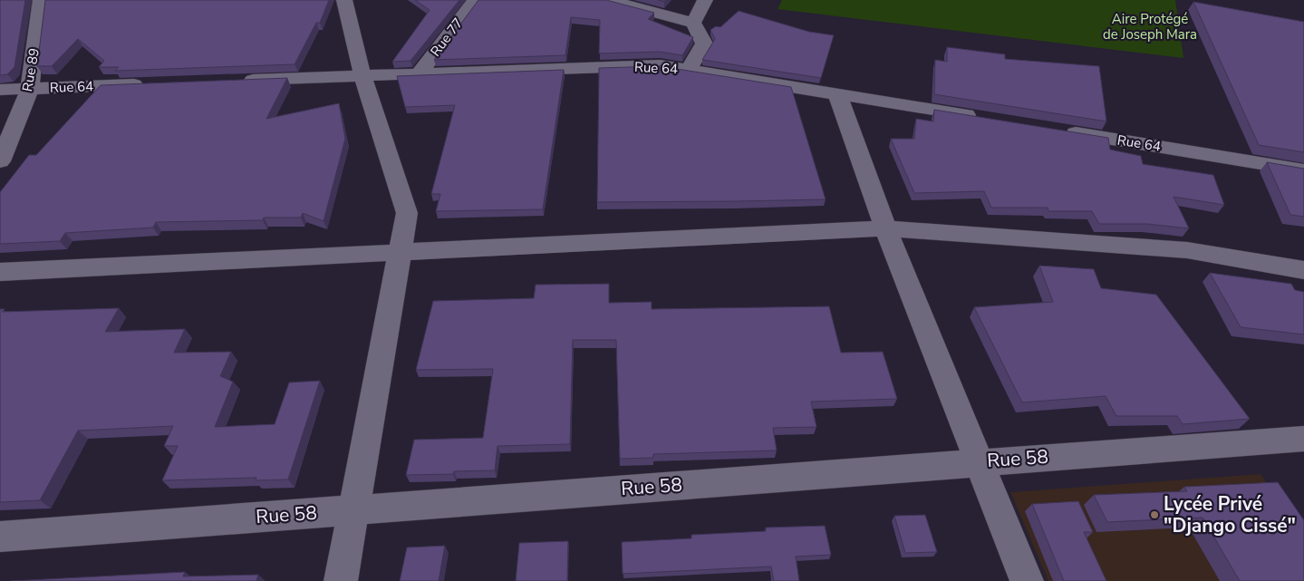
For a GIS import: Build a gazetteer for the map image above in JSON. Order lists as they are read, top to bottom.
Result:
{
  "streets": {
    "street": [
      "Rue 77",
      "Rue 64",
      "Rue 89",
      "Rue 58"
    ]
  },
  "crossings": [
    ["Rue 77", "Rue 64"],
    ["Rue 64", "Rue 89"]
  ],
  "parks": ["Aire Protégé de Joseph Mara"],
  "places": ["Lycée Privé \"Django Cissé\""]
}
